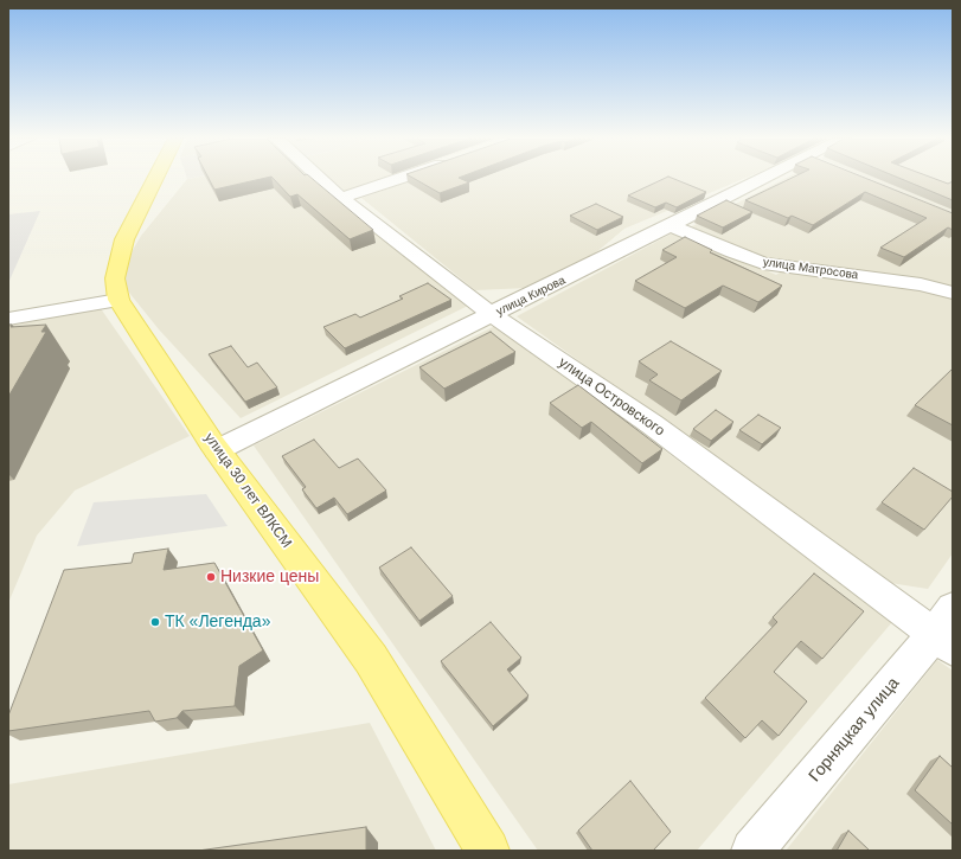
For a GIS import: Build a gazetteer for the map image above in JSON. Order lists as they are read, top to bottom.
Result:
{
  "streets": {
    "main road": ["улица 30 лет ВЛКСМ"],
    "street": [
      "улица Матросова",
      "улица Кирова",
      "улица Островского",
      "Горняцкая улица"
    ]
  },
  "crossings": [
    ["улица Матросова", "улица Кирова"],
    ["улица Кирова", "улица Островского"],
    ["улица Кирова", "улица 30 лет ВЛКСМ"],
    ["улица Островского", "Горняцкая улица"]
  ],
  "places": ["Низкие цены", "ТК «Легенда»"]
}
